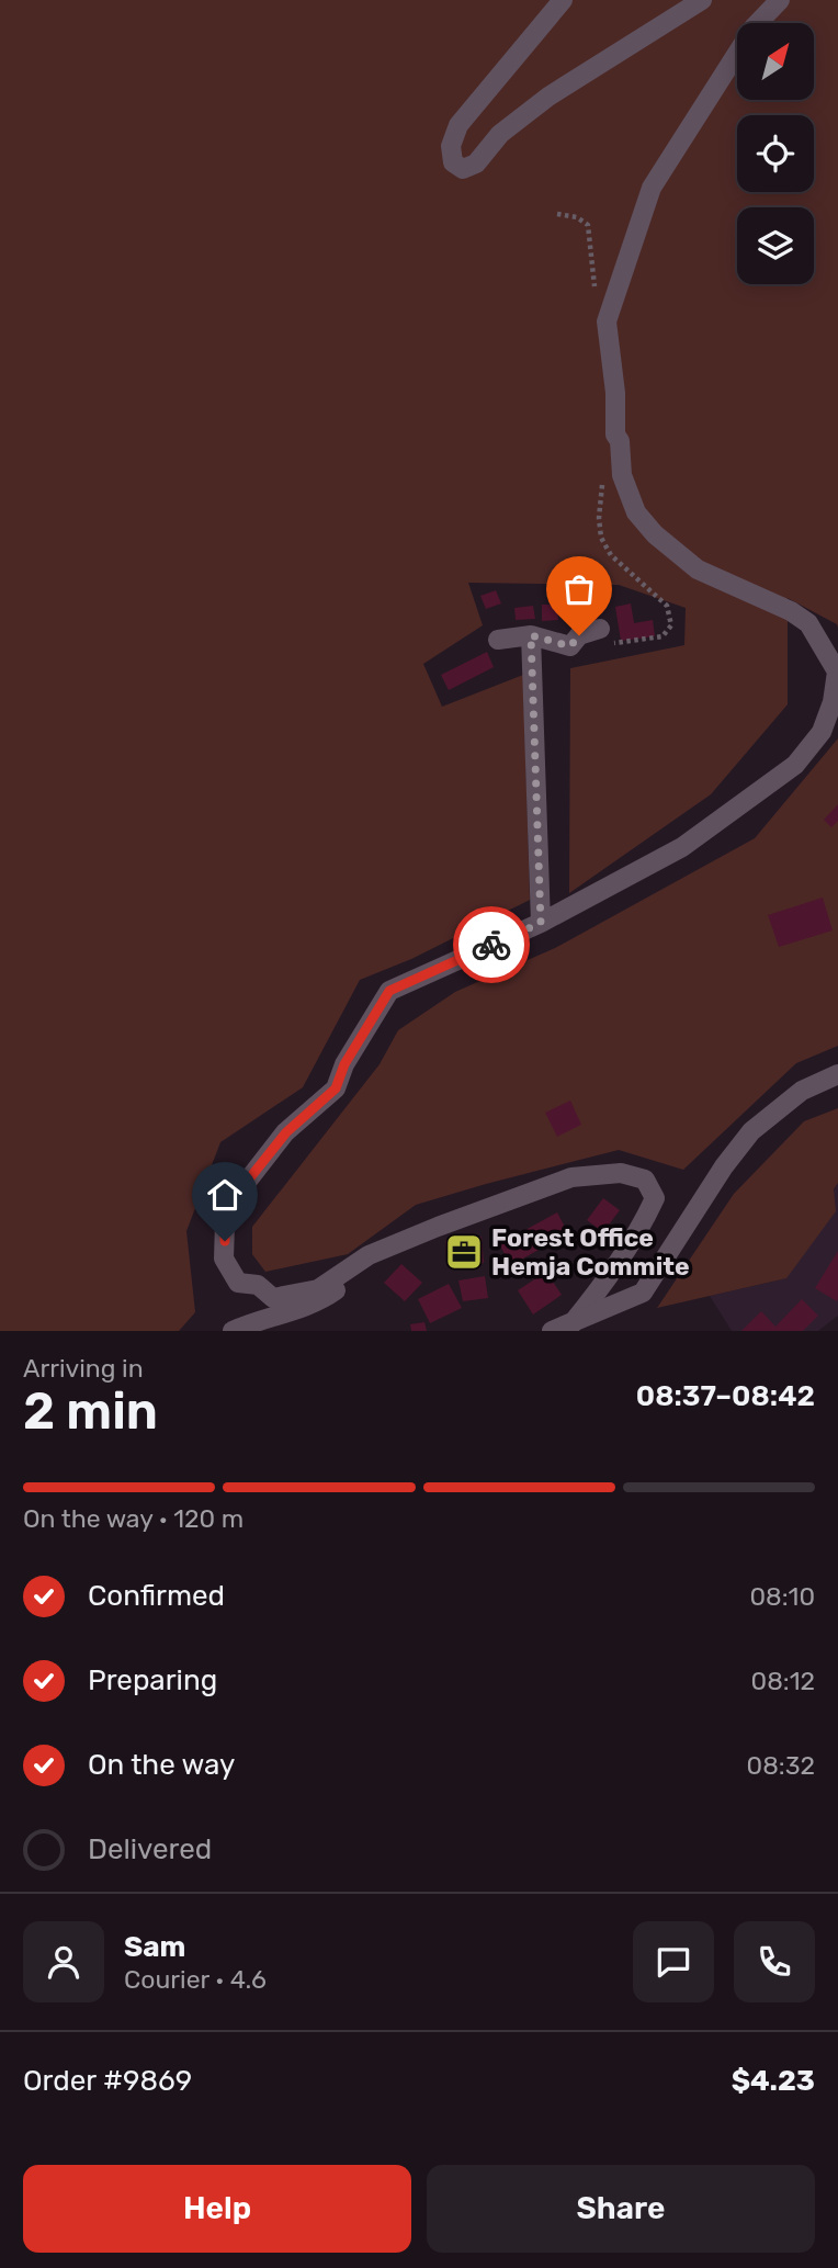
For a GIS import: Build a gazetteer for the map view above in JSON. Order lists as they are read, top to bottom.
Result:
{
  "places": {
    "office": ["Forest Office Hemja Commite"]
  },
  "north": "top right",
  "page": {
    "heading": ["2 min", "Arriving in", "08:37–08:42"],
    "panel": [
      "Sam",
      "Courier · 4.6",
      "Order #9869",
      "$4.23"
    ],
    "bar": "On the way · 120 m",
    "list": [
      ["Confirmed", "08:10"],
      ["Preparing", "08:12"],
      ["On the way", "08:32"],
      "Delivered"
    ],
    "buttons": ["Help", "Share"]
  }
}
